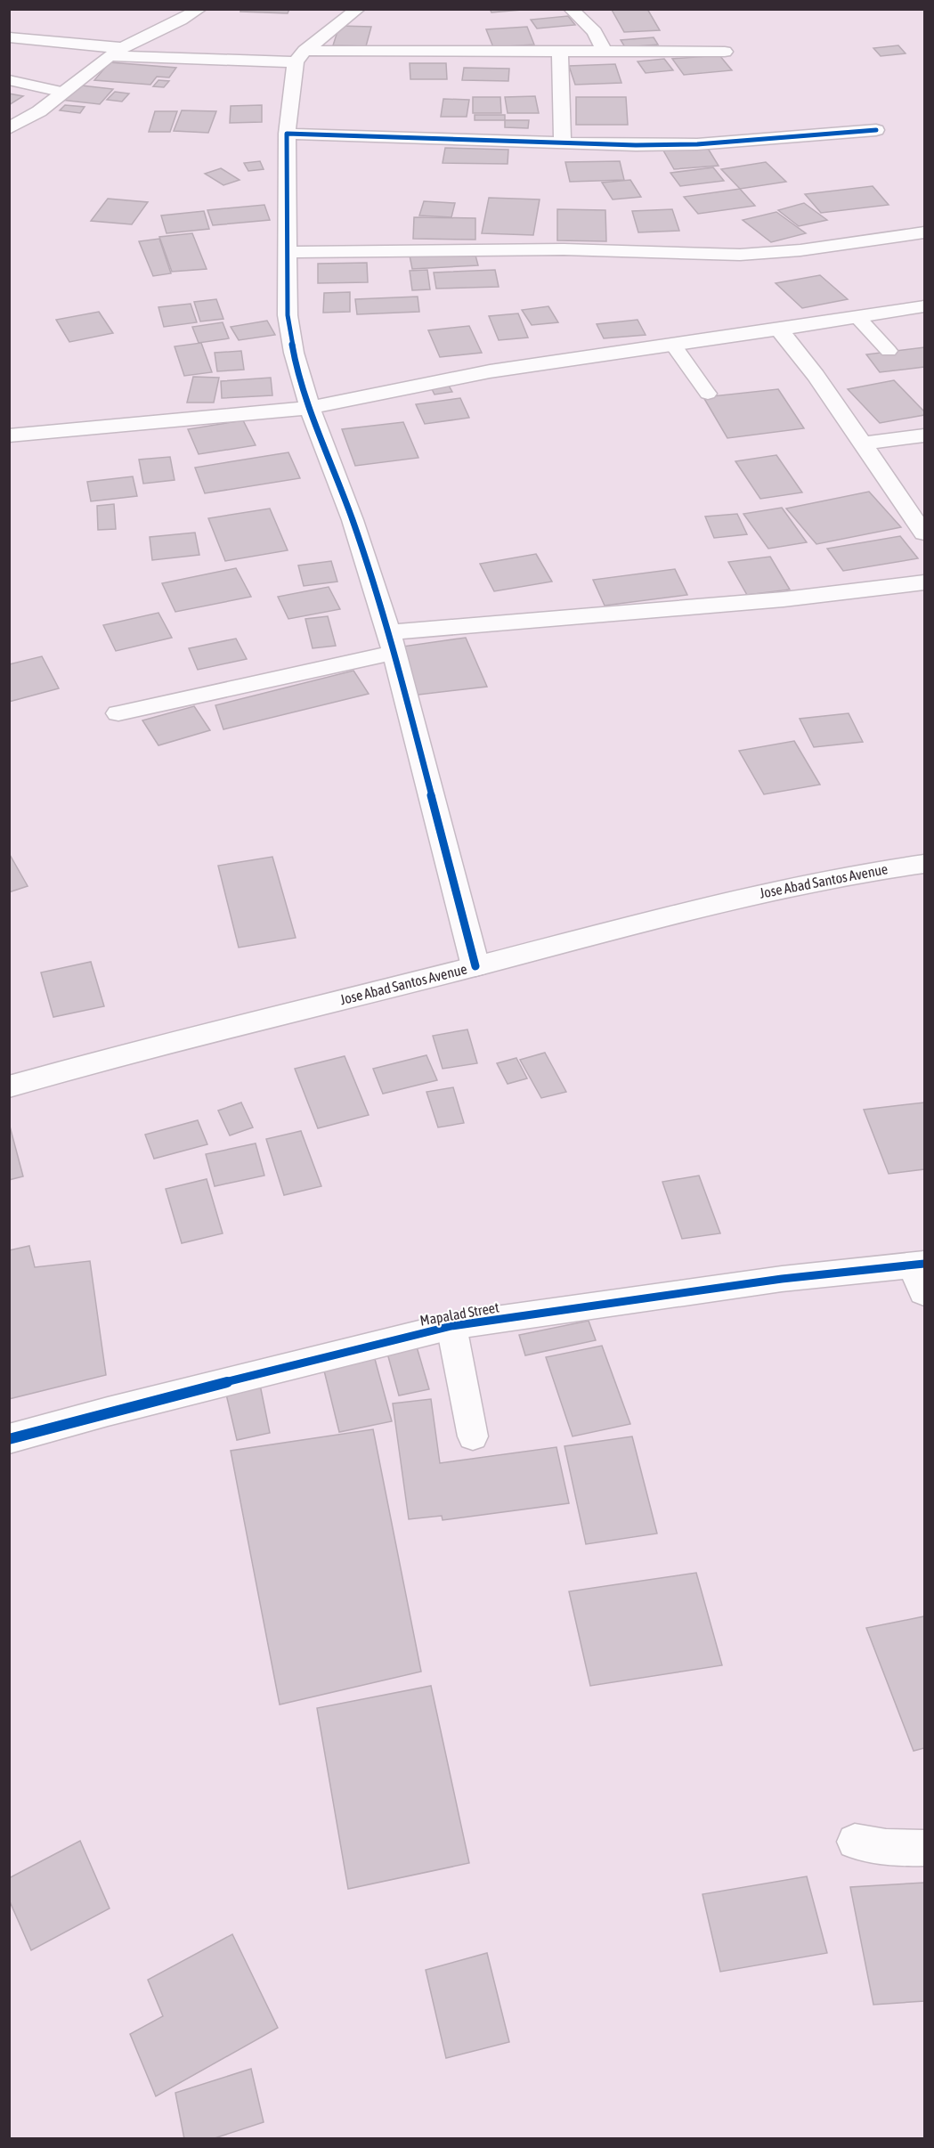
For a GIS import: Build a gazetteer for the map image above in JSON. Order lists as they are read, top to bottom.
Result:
{
  "streets": {
    "main road": ["Jose Abad Santos Avenue", "Mapalad Street"]
  }
}
